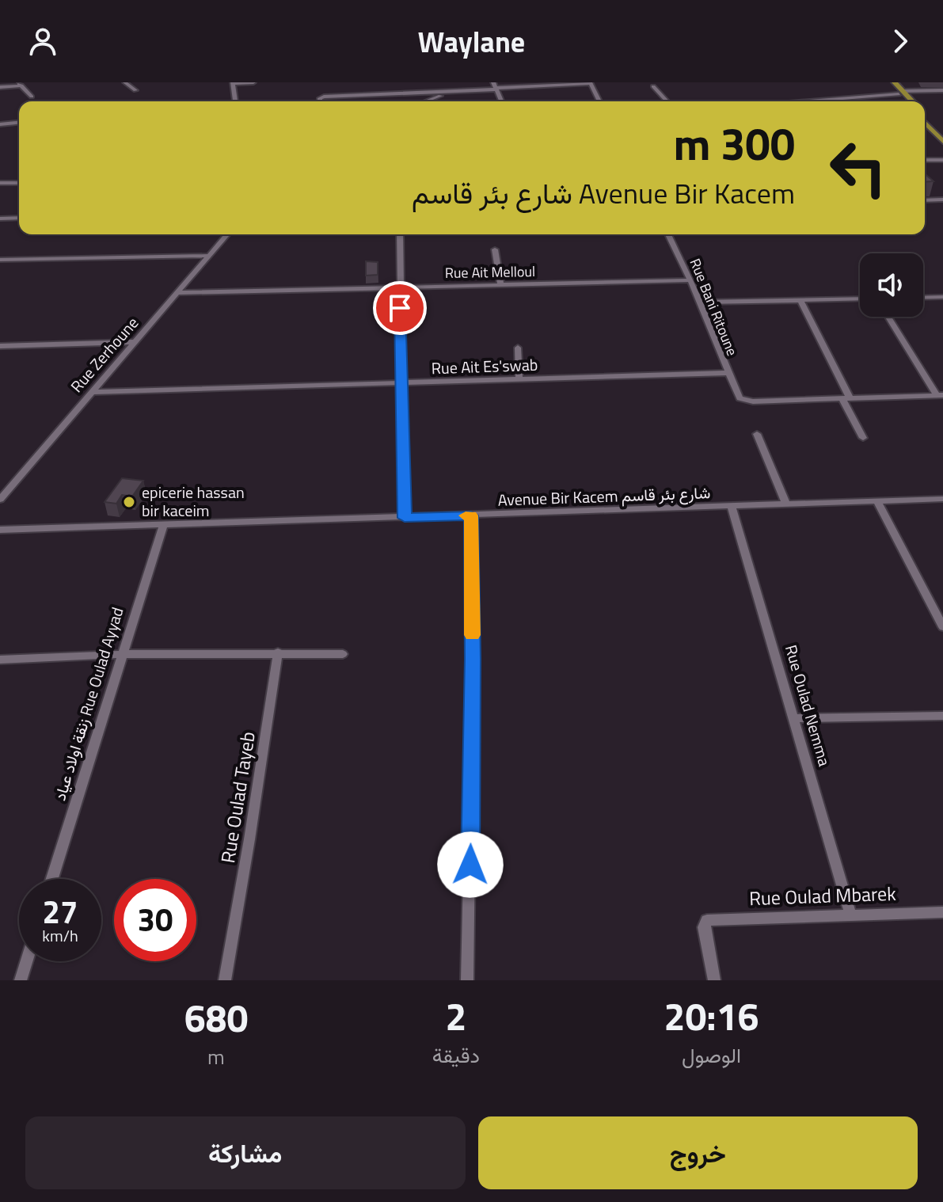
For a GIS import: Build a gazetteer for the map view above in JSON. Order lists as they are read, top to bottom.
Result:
{
  "streets": {
    "street": [
      "Rue Ait Melloul",
      "Rue Bani Ritoune",
      "Rue Zerhoune",
      "Rue Ait Es'swab",
      "Avenue Bir Kacem شارع بئر قاسم",
      "زنقة اولاد عياد Rue Oulad Ayyad",
      "Rue Oulad Nemma",
      "Rue Oulad Tayeb",
      "Rue Oulad Mbarek"
    ]
  },
  "crossings": [
    ["Rue Ait Melloul", "Rue Bani Ritoune"],
    ["Rue Ait Melloul", "Rue Zerhoune"],
    ["Rue Bani Ritoune", "Rue Ait Es'swab"],
    ["Rue Zerhoune", "Rue Ait Es'swab"],
    ["Avenue Bir Kacem شارع بئر قاسم", "زنقة اولاد عياد Rue Oulad Ayyad"],
    ["Avenue Bir Kacem شارع بئر قاسم", "Rue Oulad Nemma"],
    ["Rue Oulad Nemma", "Rue Oulad Mbarek"]
  ],
  "places": ["epicerie hassan bir kaceim"],
  "page": {
    "header": "Waylane",
    "turn": ["300 m", "Avenue Bir Kacem شارع بئر قاسم"],
    "speed": "27 km/h",
    "limit": "30",
    "eta": [
      "20:16",
      "الوصول",
      "2",
      "دقيقة",
      "680",
      "m"
    ],
    "buttons": ["خروج", "مشاركة"]
  }
}
